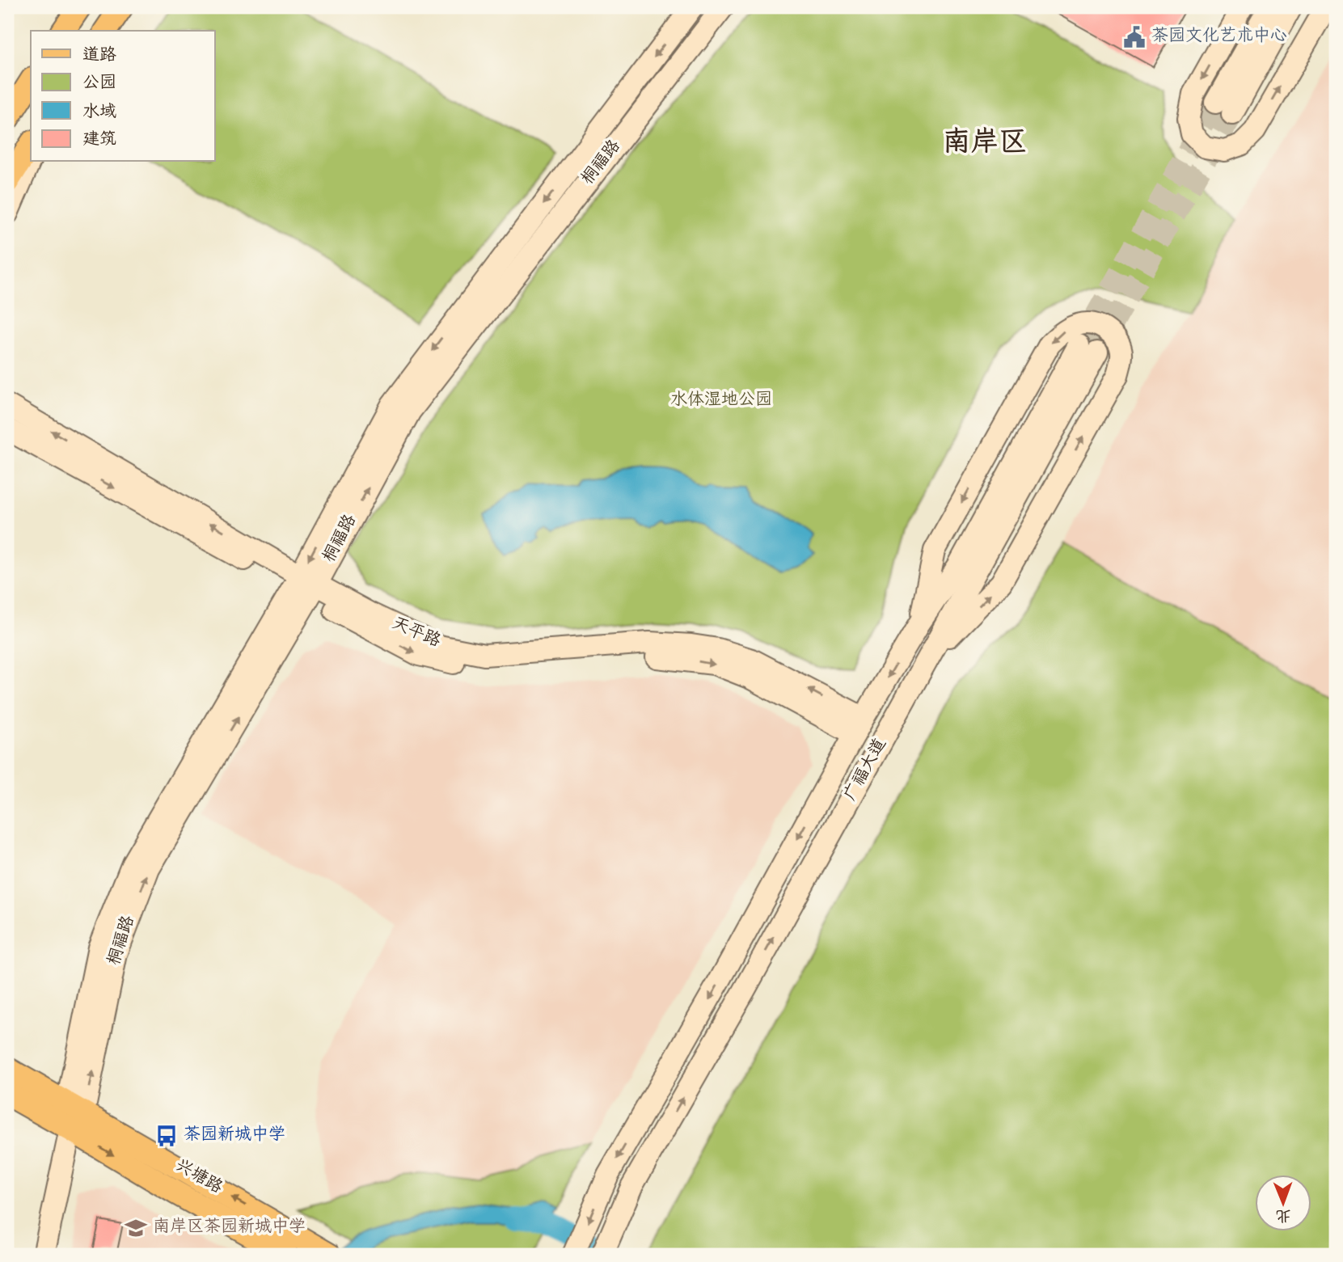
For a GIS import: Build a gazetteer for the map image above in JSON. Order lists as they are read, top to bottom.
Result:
{
  "streets": {
    "main road": [
      "桐福路",
      "天平路",
      "广福大道",
      "兴塘路"
    ]
  },
  "crossings": [
    ["桐福路", "天平路"],
    ["桐福路", "兴塘路"],
    ["天平路", "广福大道"]
  ],
  "districts": ["南岸区"],
  "parks": ["水体湿地公园"],
  "places": {
    "public building": ["茶园文化艺术中心"],
    "bus stop": ["茶园新城中学"],
    "school or university": ["南岸区茶园新城中学"]
  },
  "legend": [
    "道路",
    "公园",
    "水域",
    "建筑"
  ],
  "north": "bottom"
}
